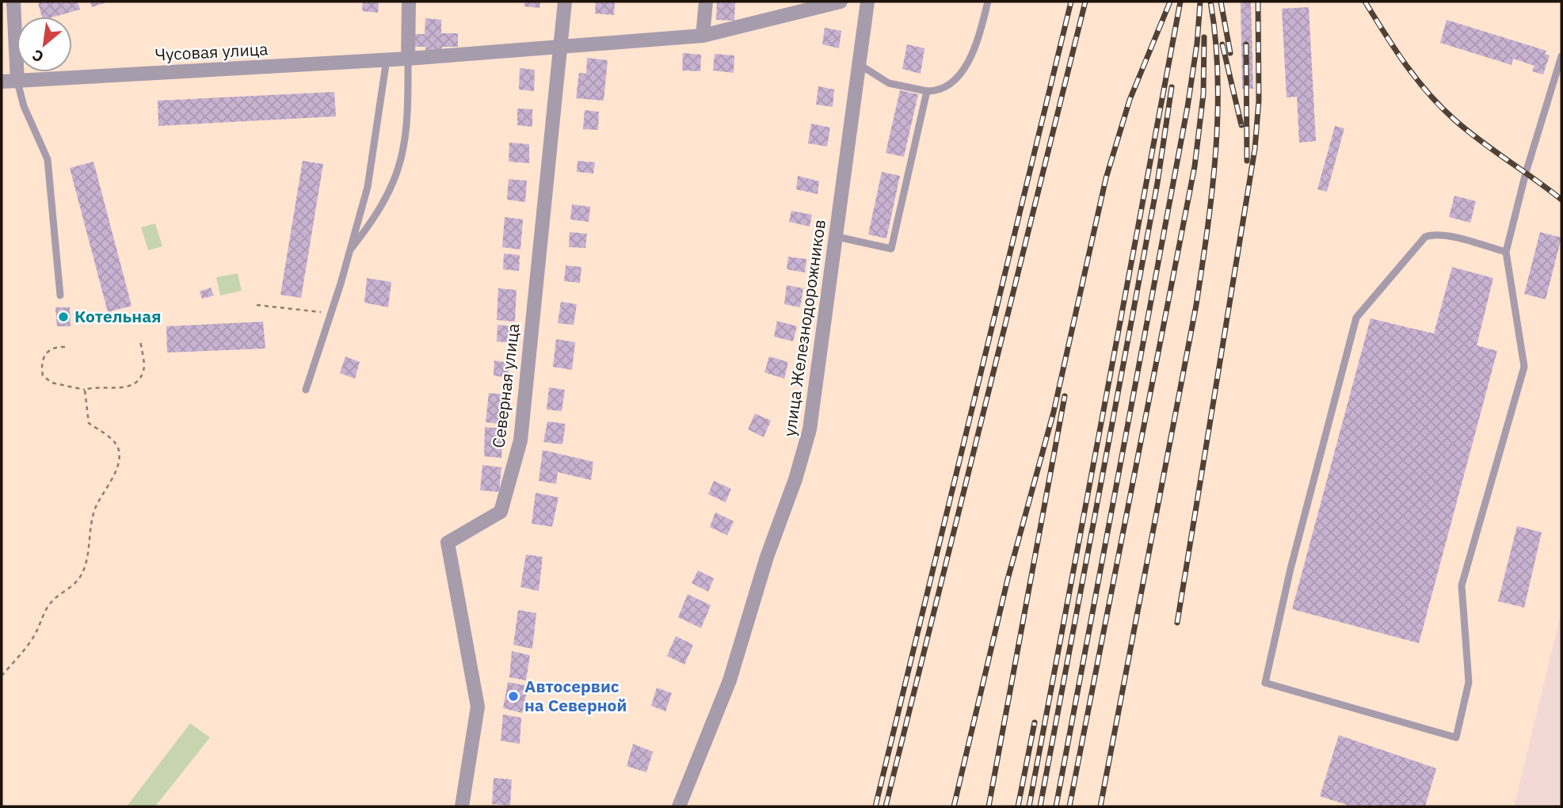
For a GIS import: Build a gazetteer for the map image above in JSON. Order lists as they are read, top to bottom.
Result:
{
  "streets": {
    "street": ["Чусовая улица", "улица Железнодорожников", "Северная улица"]
  },
  "crossings": [
    ["Чусовая улица", "Северная улица"]
  ],
  "places": ["Котельная", "Автосервис на Северной"],
  "north": "bottom left"
}
